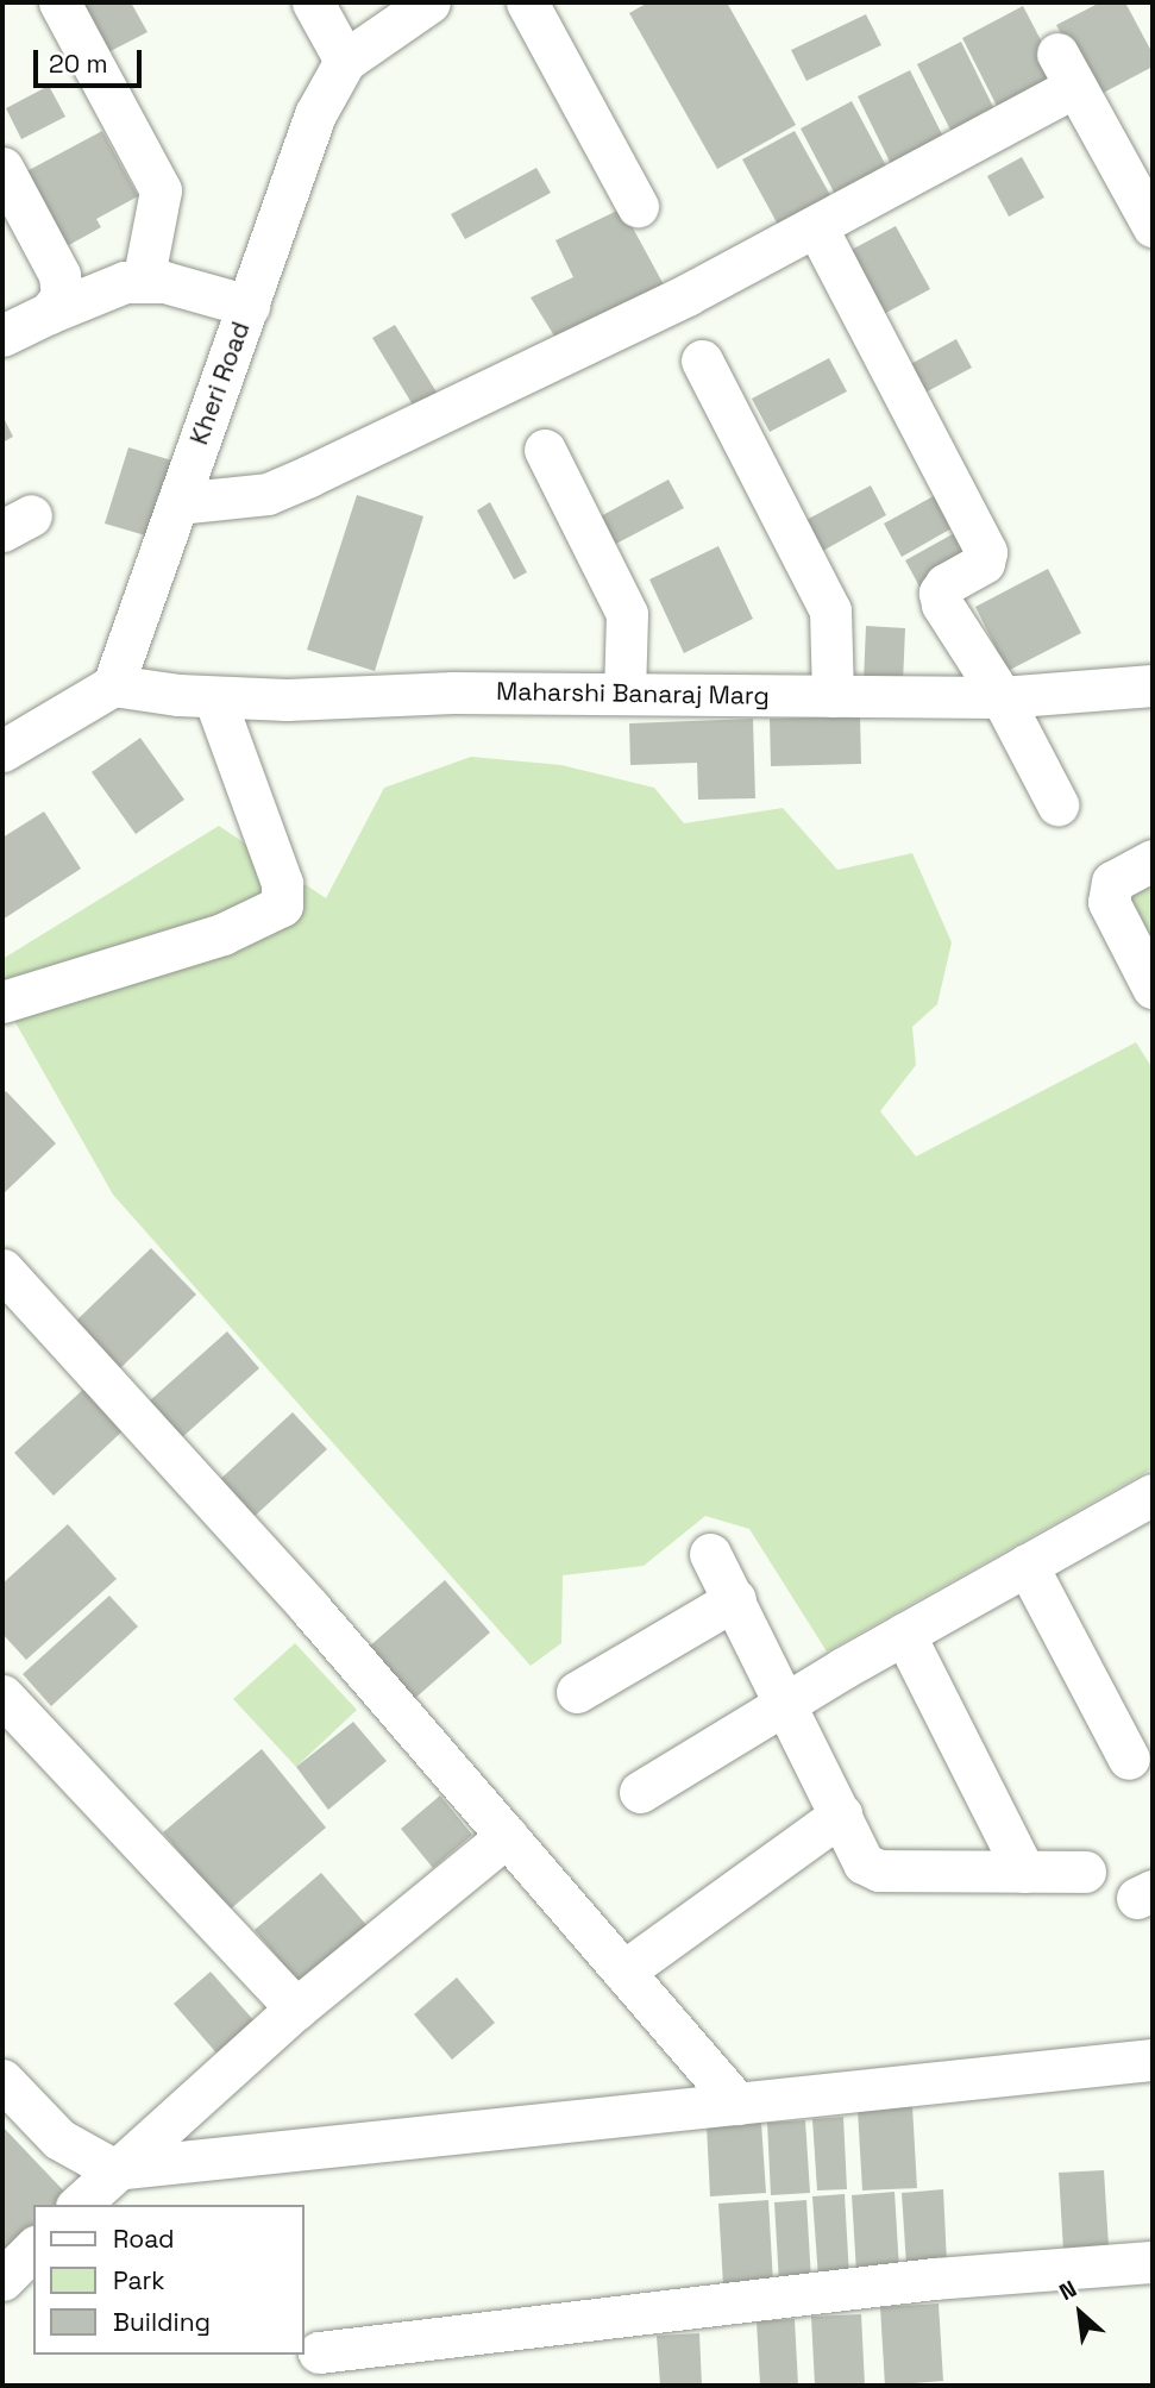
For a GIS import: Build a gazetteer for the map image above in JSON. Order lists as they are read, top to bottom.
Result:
{
  "streets": {
    "street": ["Kheri Road", "Maharshi Banaraj Marg"]
  },
  "crossings": [
    ["Kheri Road", "Maharshi Banaraj Marg"]
  ],
  "legend": ["Road", "Park", "Building"],
  "scale_bar": "20 m",
  "north": "top left"
}
